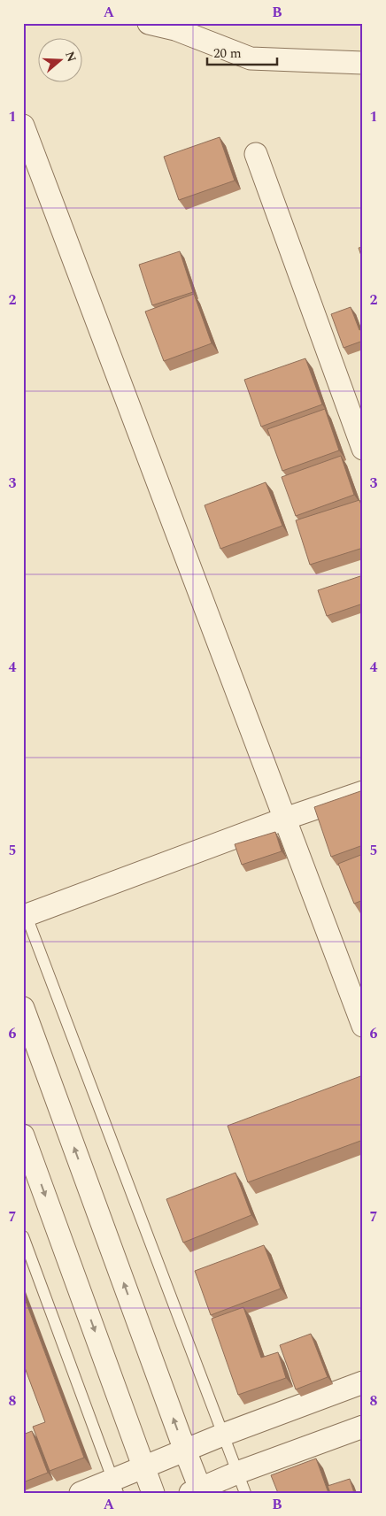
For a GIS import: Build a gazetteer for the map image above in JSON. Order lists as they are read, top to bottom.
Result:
{
  "scale_bar": "20 m",
  "north": "right",
  "grid": {
    "columns": ["A", "B"],
    "rows": [
      "1",
      "2",
      "3",
      "4",
      "5",
      "6",
      "7",
      "8"
    ]
  }
}
